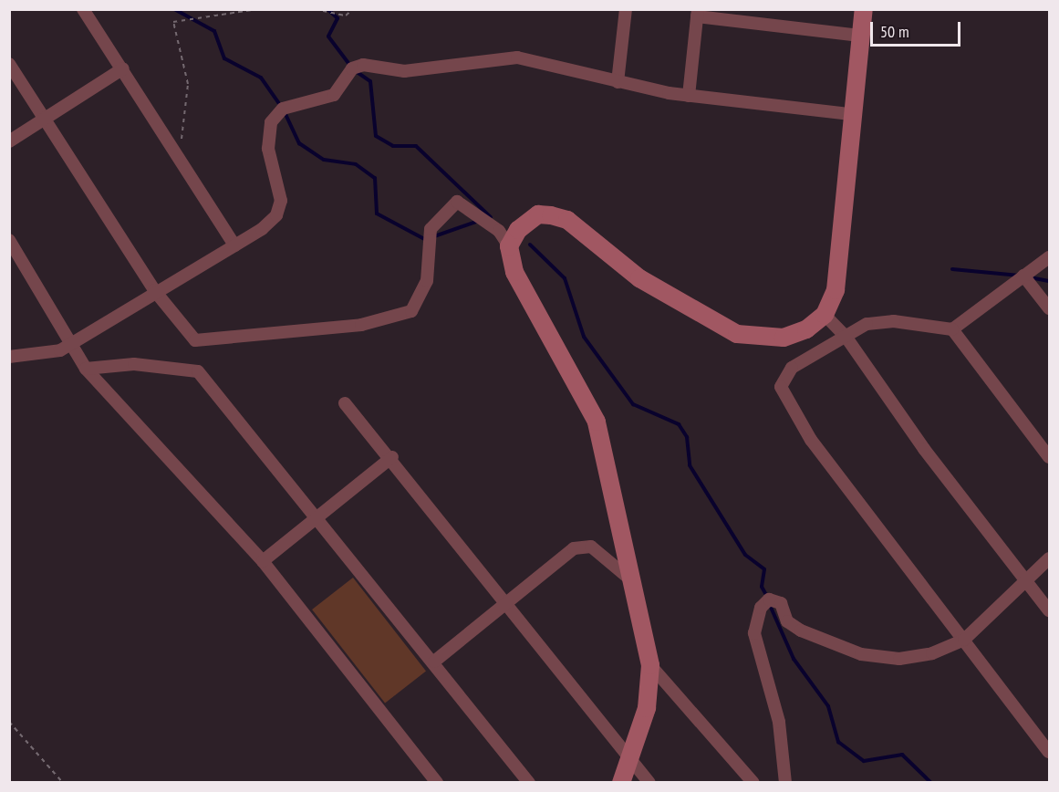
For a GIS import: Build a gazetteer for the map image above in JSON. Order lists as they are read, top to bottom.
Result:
{
  "scale_bar": "50 m"
}
